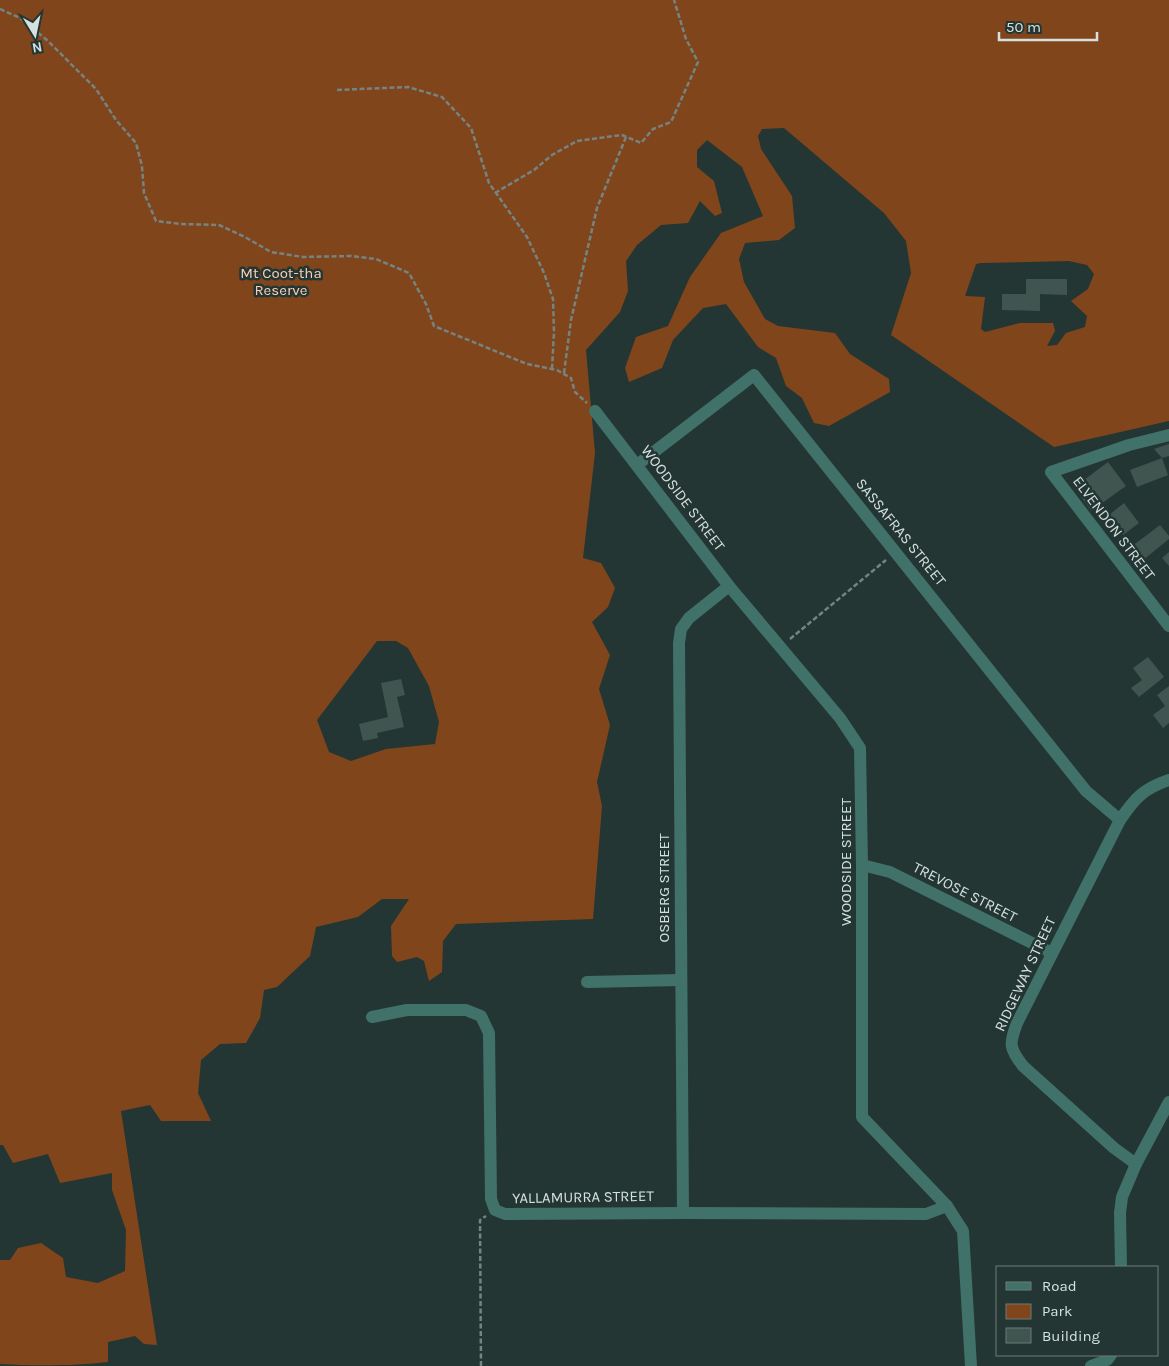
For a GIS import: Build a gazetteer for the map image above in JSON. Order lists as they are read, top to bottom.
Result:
{
  "streets": {
    "street": [
      "WOODSIDE STREET",
      "ELVENDON STREET",
      "SASSAFRAS STREET",
      "OSBERG STREET",
      "TREVOSE STREET",
      "RIDGEWAY STREET",
      "YALLAMURRA STREET"
    ]
  },
  "crossings": [
    ["WOODSIDE STREET", "SASSAFRAS STREET"],
    ["WOODSIDE STREET", "OSBERG STREET"],
    ["WOODSIDE STREET", "TREVOSE STREET"],
    ["WOODSIDE STREET", "YALLAMURRA STREET"],
    ["SASSAFRAS STREET", "RIDGEWAY STREET"],
    ["OSBERG STREET", "YALLAMURRA STREET"],
    ["TREVOSE STREET", "RIDGEWAY STREET"]
  ],
  "parks": ["Mt Coot-tha Reserve"],
  "legend": ["Road", "Park", "Building"],
  "scale_bar": "50 m",
  "north": "bottom"
}
